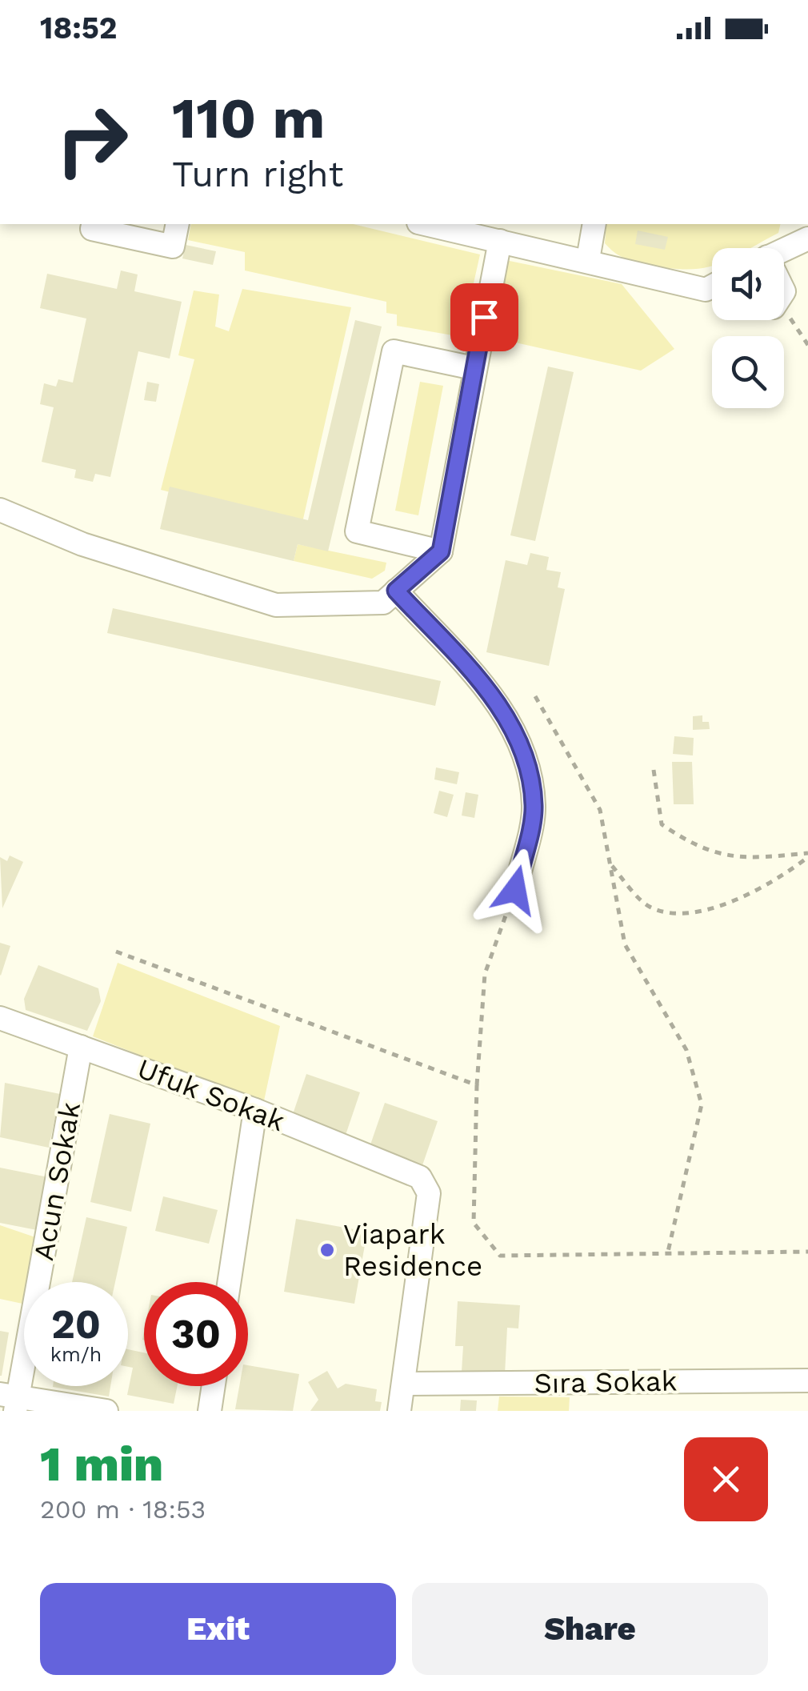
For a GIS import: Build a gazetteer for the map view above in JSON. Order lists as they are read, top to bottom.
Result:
{
  "streets": {
    "street": ["Ufuk Sokak", "Acun Sokak", "Sıra Sokak"]
  },
  "crossings": [
    ["Ufuk Sokak", "Acun Sokak"],
    ["Ufuk Sokak", "Sıra Sokak"]
  ],
  "places": ["Viapark Residence"],
  "page": {
    "status": "18:52",
    "turn": ["110 m", "Turn right"],
    "speed": "20 km/h",
    "limit": "30",
    "heading": ["1 min", "200 m · 18:53"],
    "buttons": ["Exit", "Share"]
  }
}
